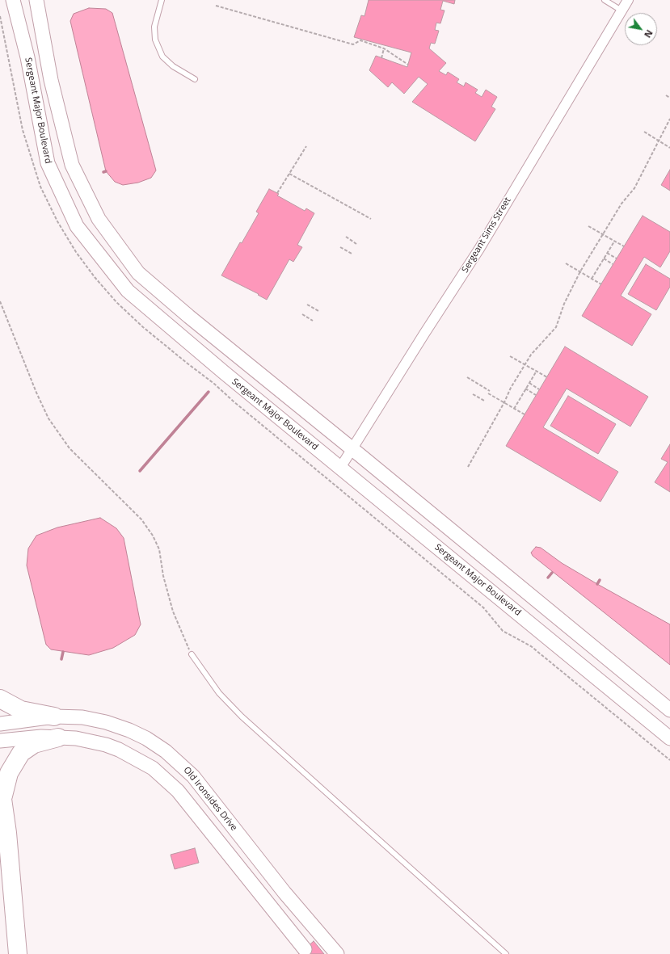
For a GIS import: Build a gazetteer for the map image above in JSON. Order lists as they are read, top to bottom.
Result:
{
  "streets": {
    "street": ["Sergeant Major Boulevard", "Sergeant Sims Street", "Old Ironsides Drive"]
  },
  "crossings": [
    ["Sergeant Major Boulevard", "Sergeant Sims Street"]
  ],
  "north": "bottom right"
}
